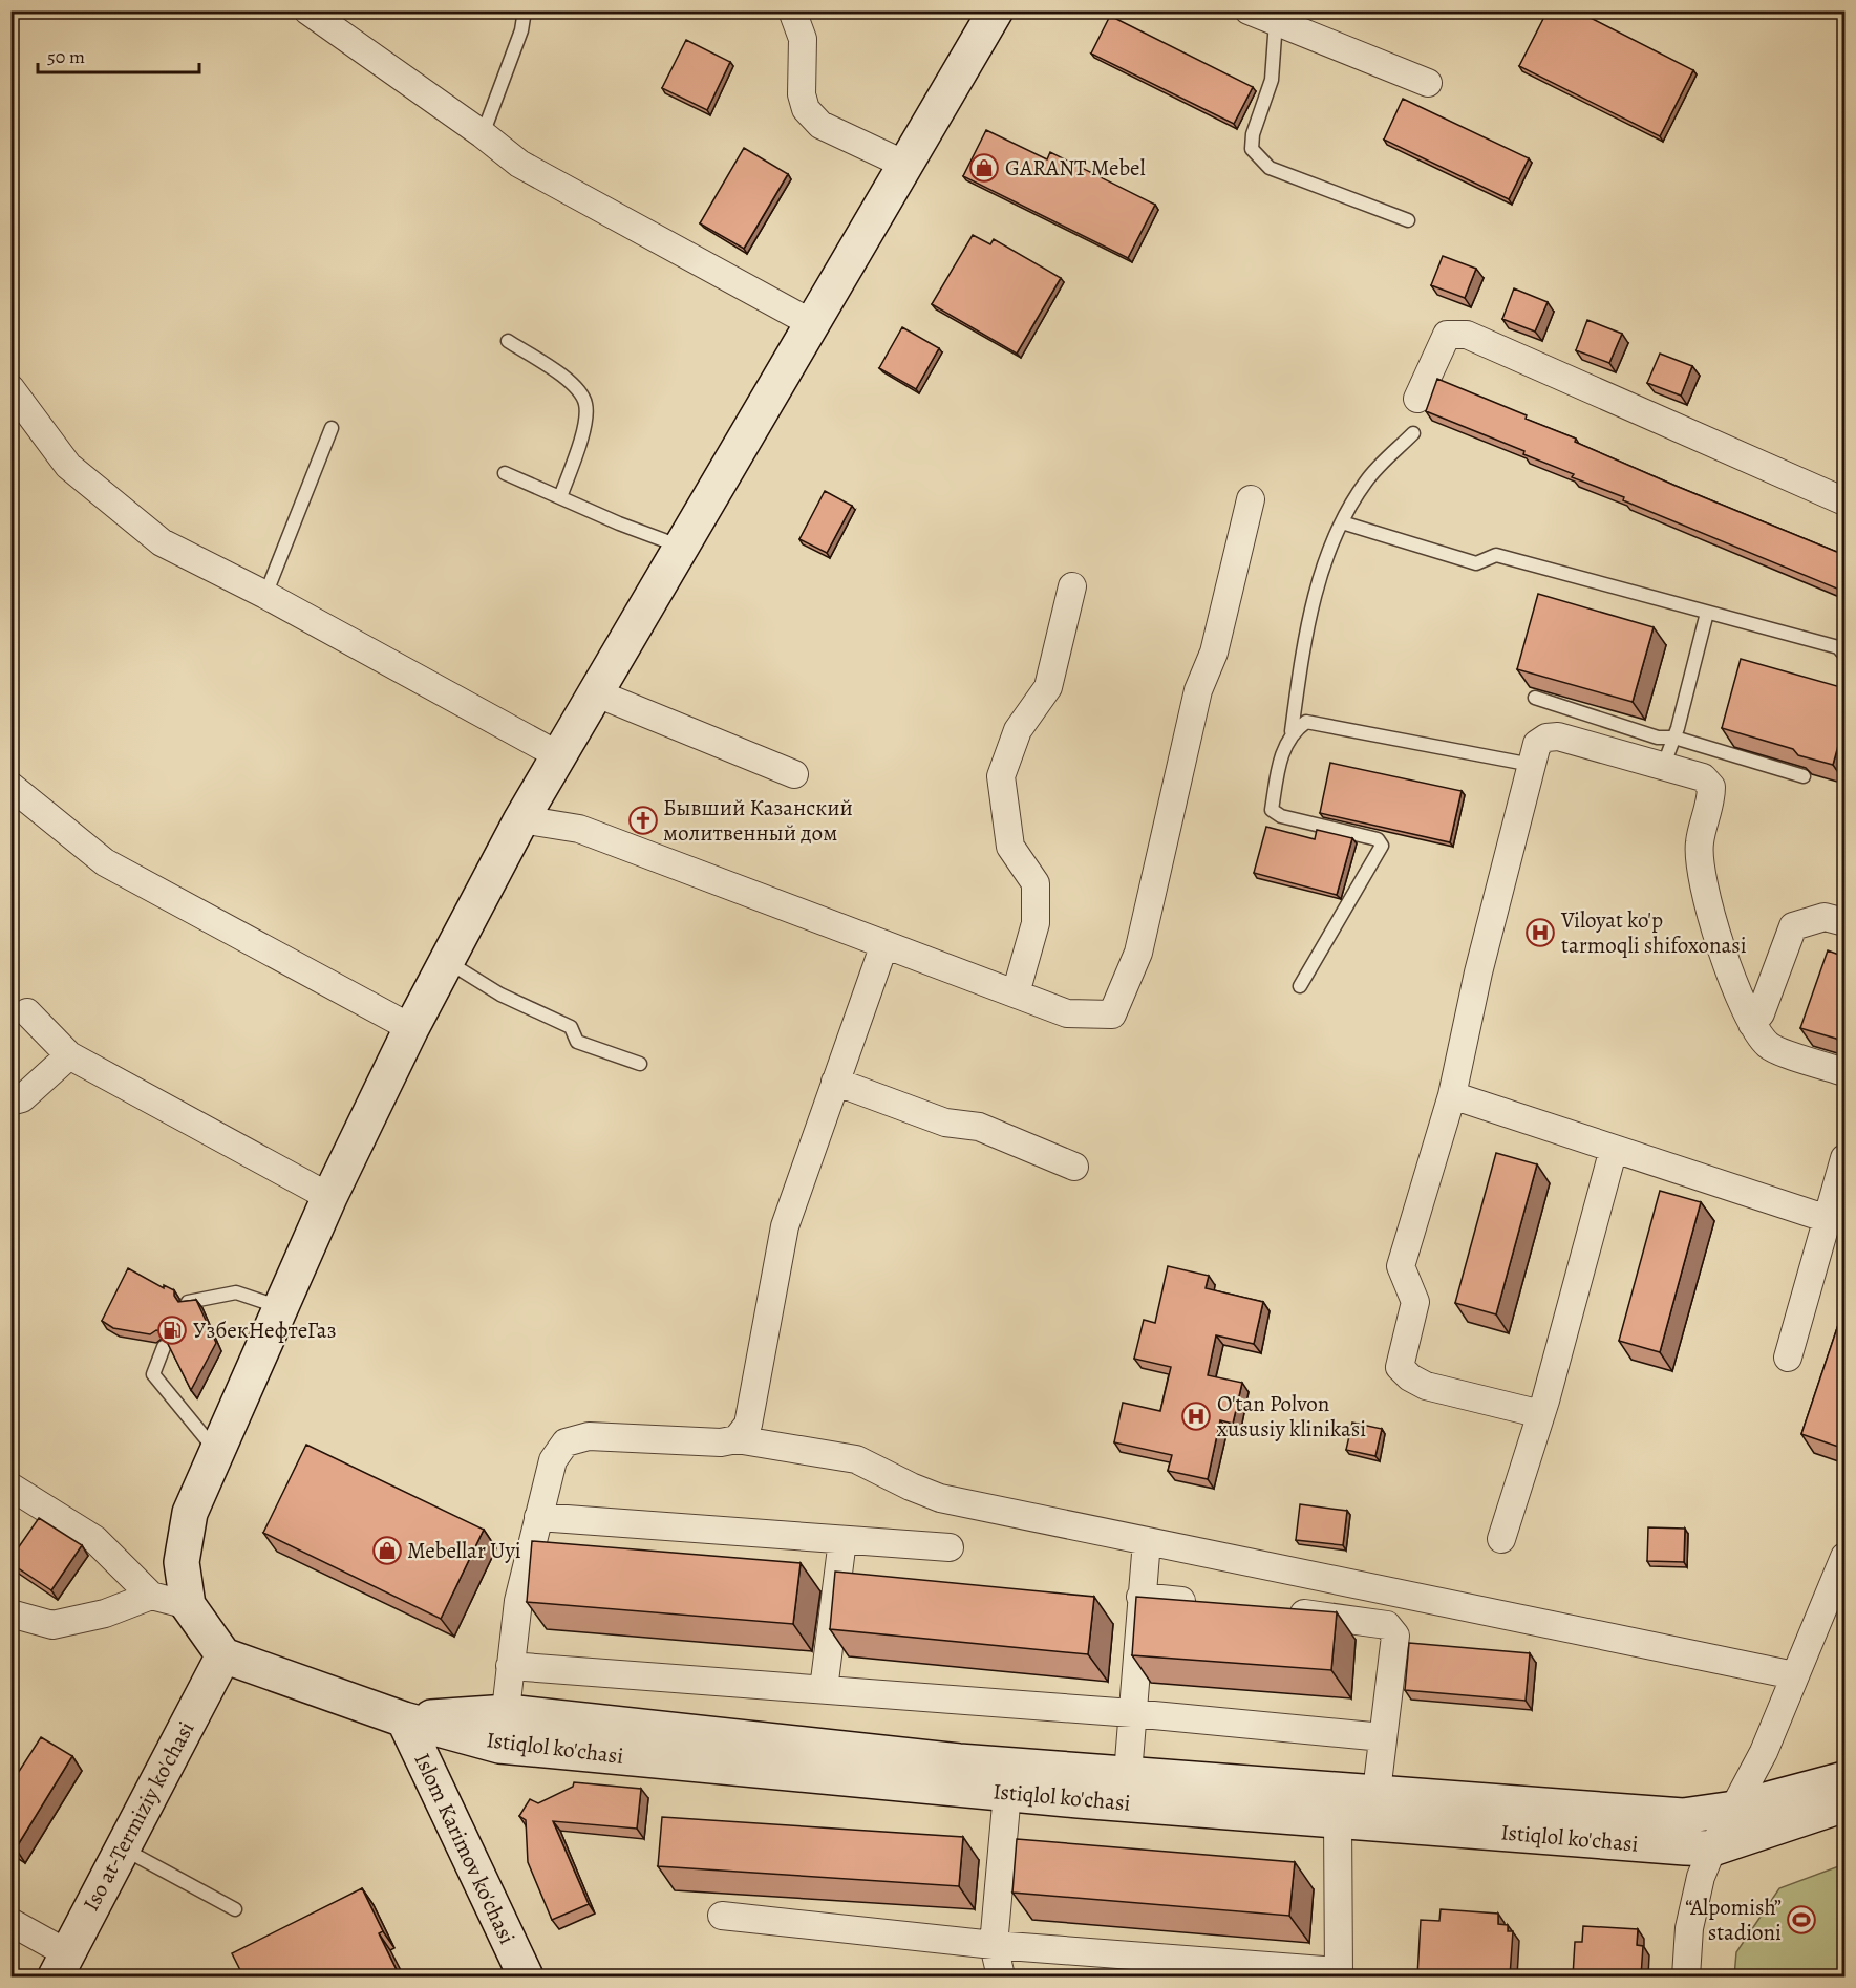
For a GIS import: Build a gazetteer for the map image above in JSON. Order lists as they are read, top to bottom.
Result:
{
  "streets": {
    "main road": ["Istiqlol ko'chasi", "Iso at-Termiziy ko'chasi", "Islom Karimov ko'chasi"]
  },
  "crossings": [
    ["Istiqlol ko'chasi", "Iso at-Termiziy ko'chasi"],
    ["Istiqlol ko'chasi", "Islom Karimov ko'chasi"]
  ],
  "places": {
    "shop": ["GARANT Mebel", "Mebellar Uyi"],
    "church": ["Бывший Казанский молитвенный дом"],
    "hospital": ["Viloyat ko'p tarmoqli shifoxonasi", "O'tan Polvon xususiy klinikasi"],
    "fuel station": ["УзбекНефтеГаз"],
    "sports": ["“Alpomish” stadioni"]
  },
  "scale_bar": "50 m"
}
